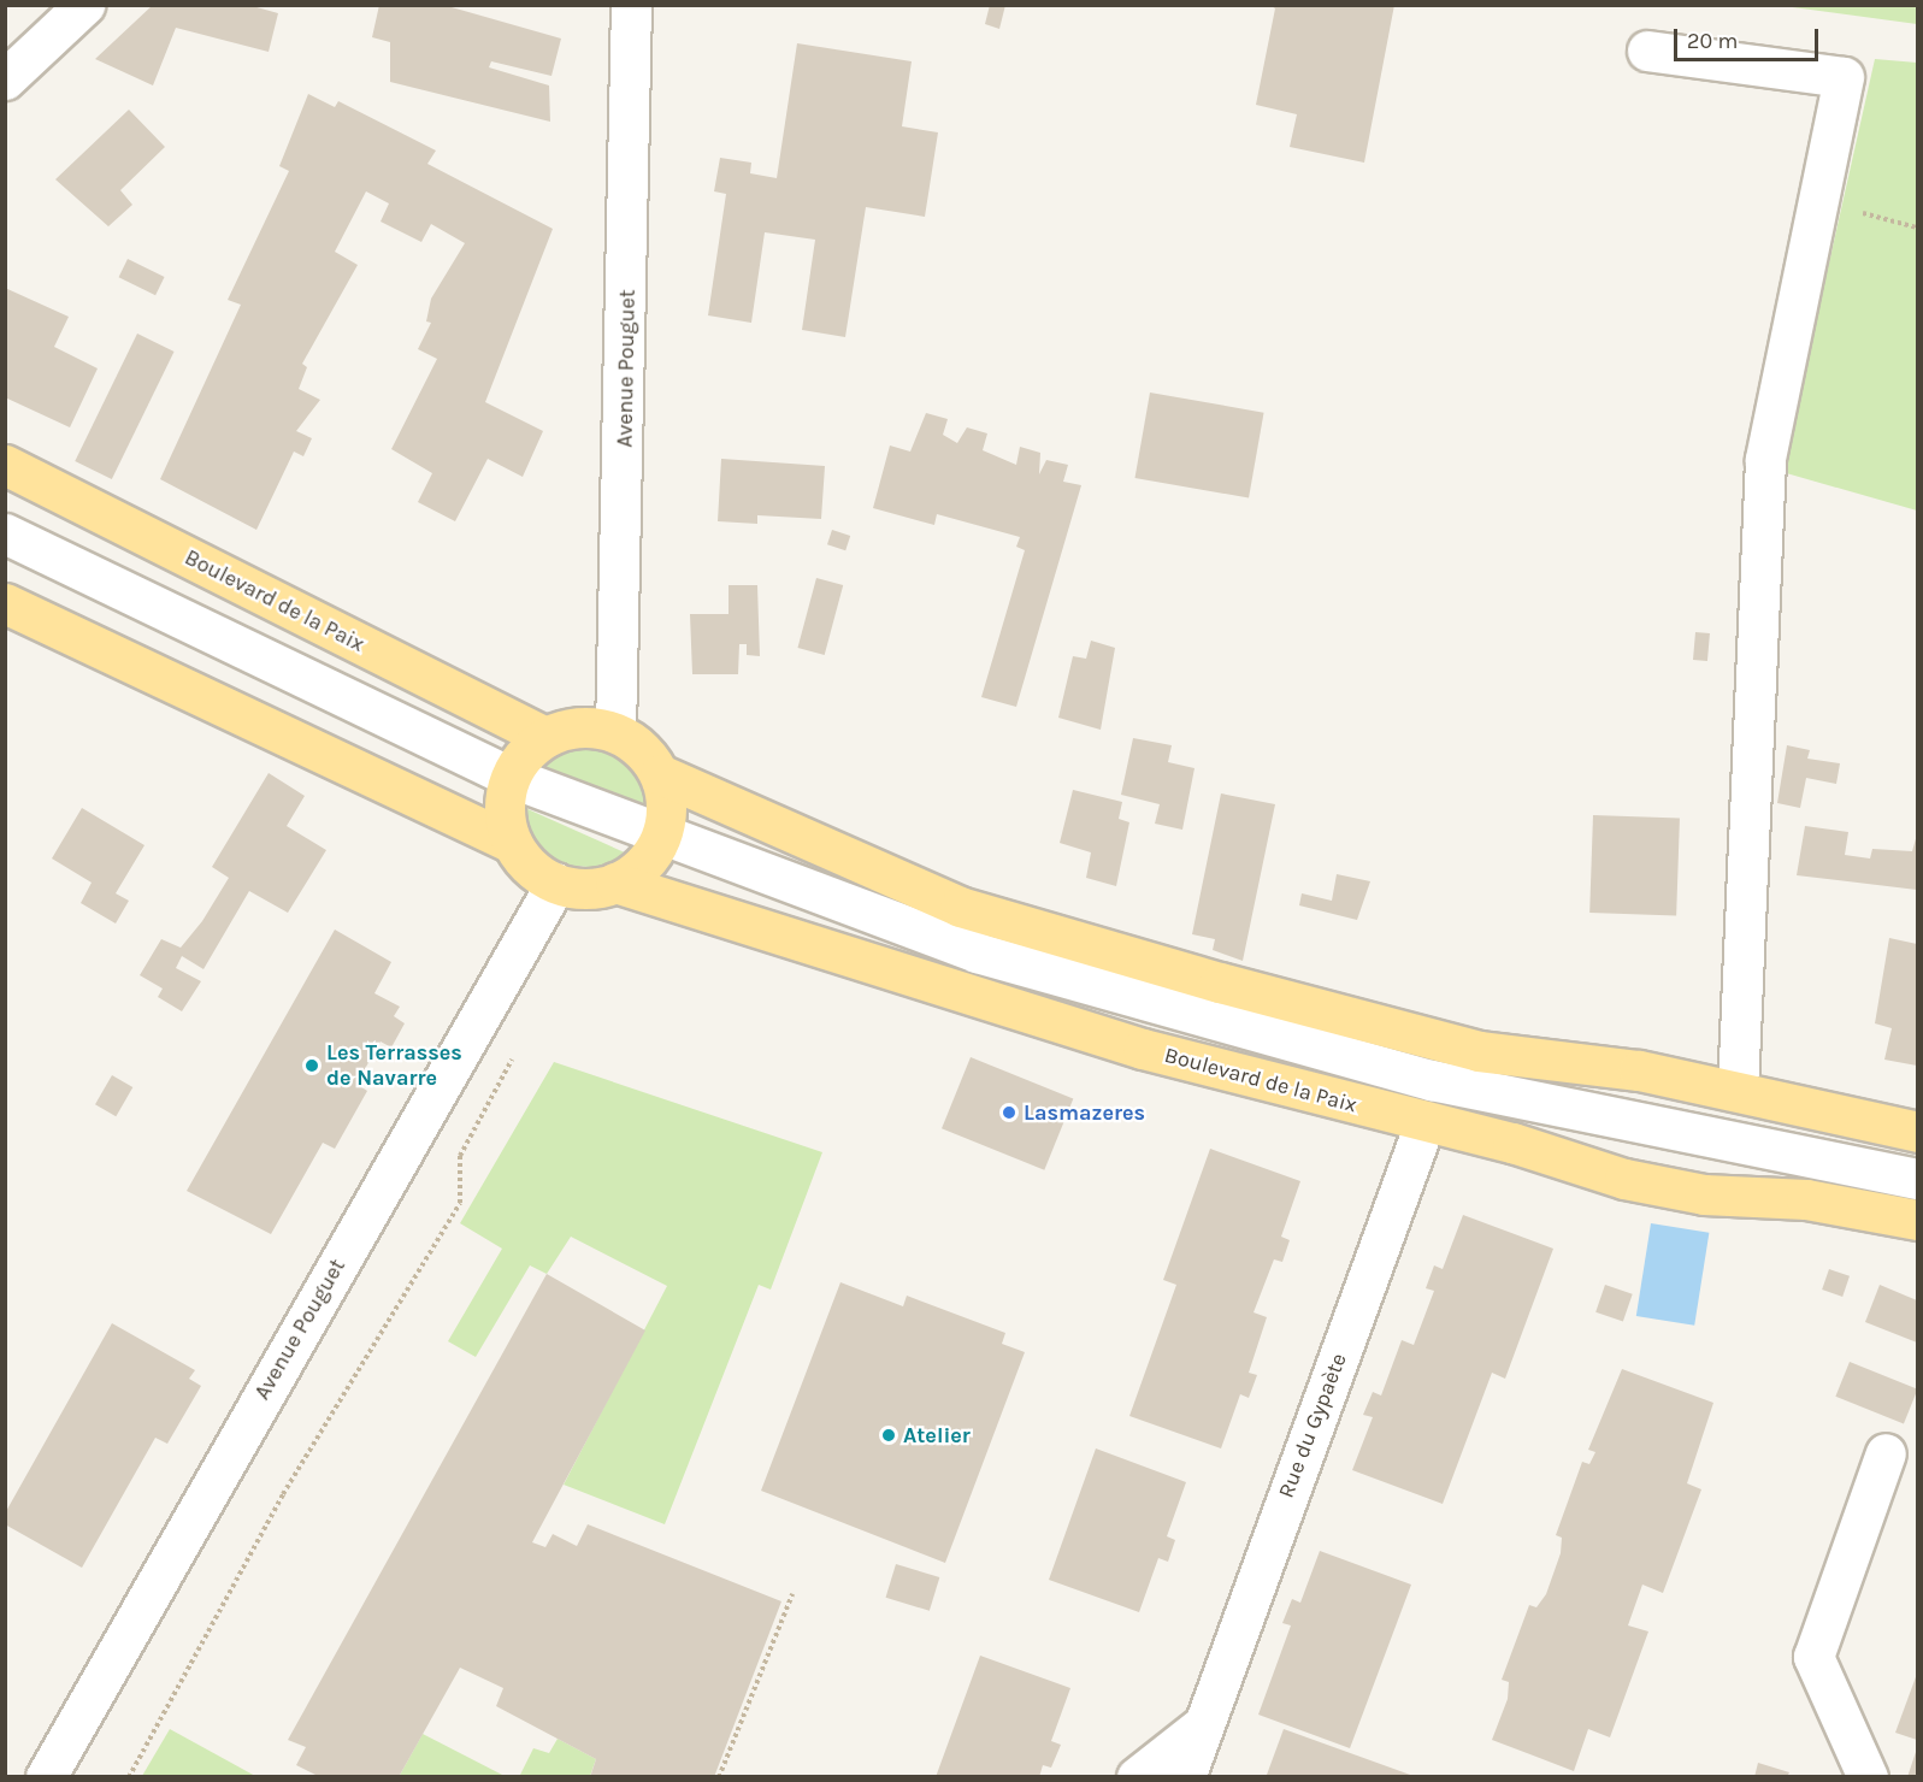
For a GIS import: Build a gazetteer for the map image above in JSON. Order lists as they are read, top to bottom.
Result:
{
  "streets": {
    "main road": ["Boulevard de la Paix"],
    "street": ["Avenue Pouguet", "Rue du Gypaète"]
  },
  "crossings": [
    ["Boulevard de la Paix", "Rue du Gypaète"]
  ],
  "places": ["Les Terrasses de Navarre", "Lasmazeres", "Atelier"],
  "scale_bar": "20 m"
}
